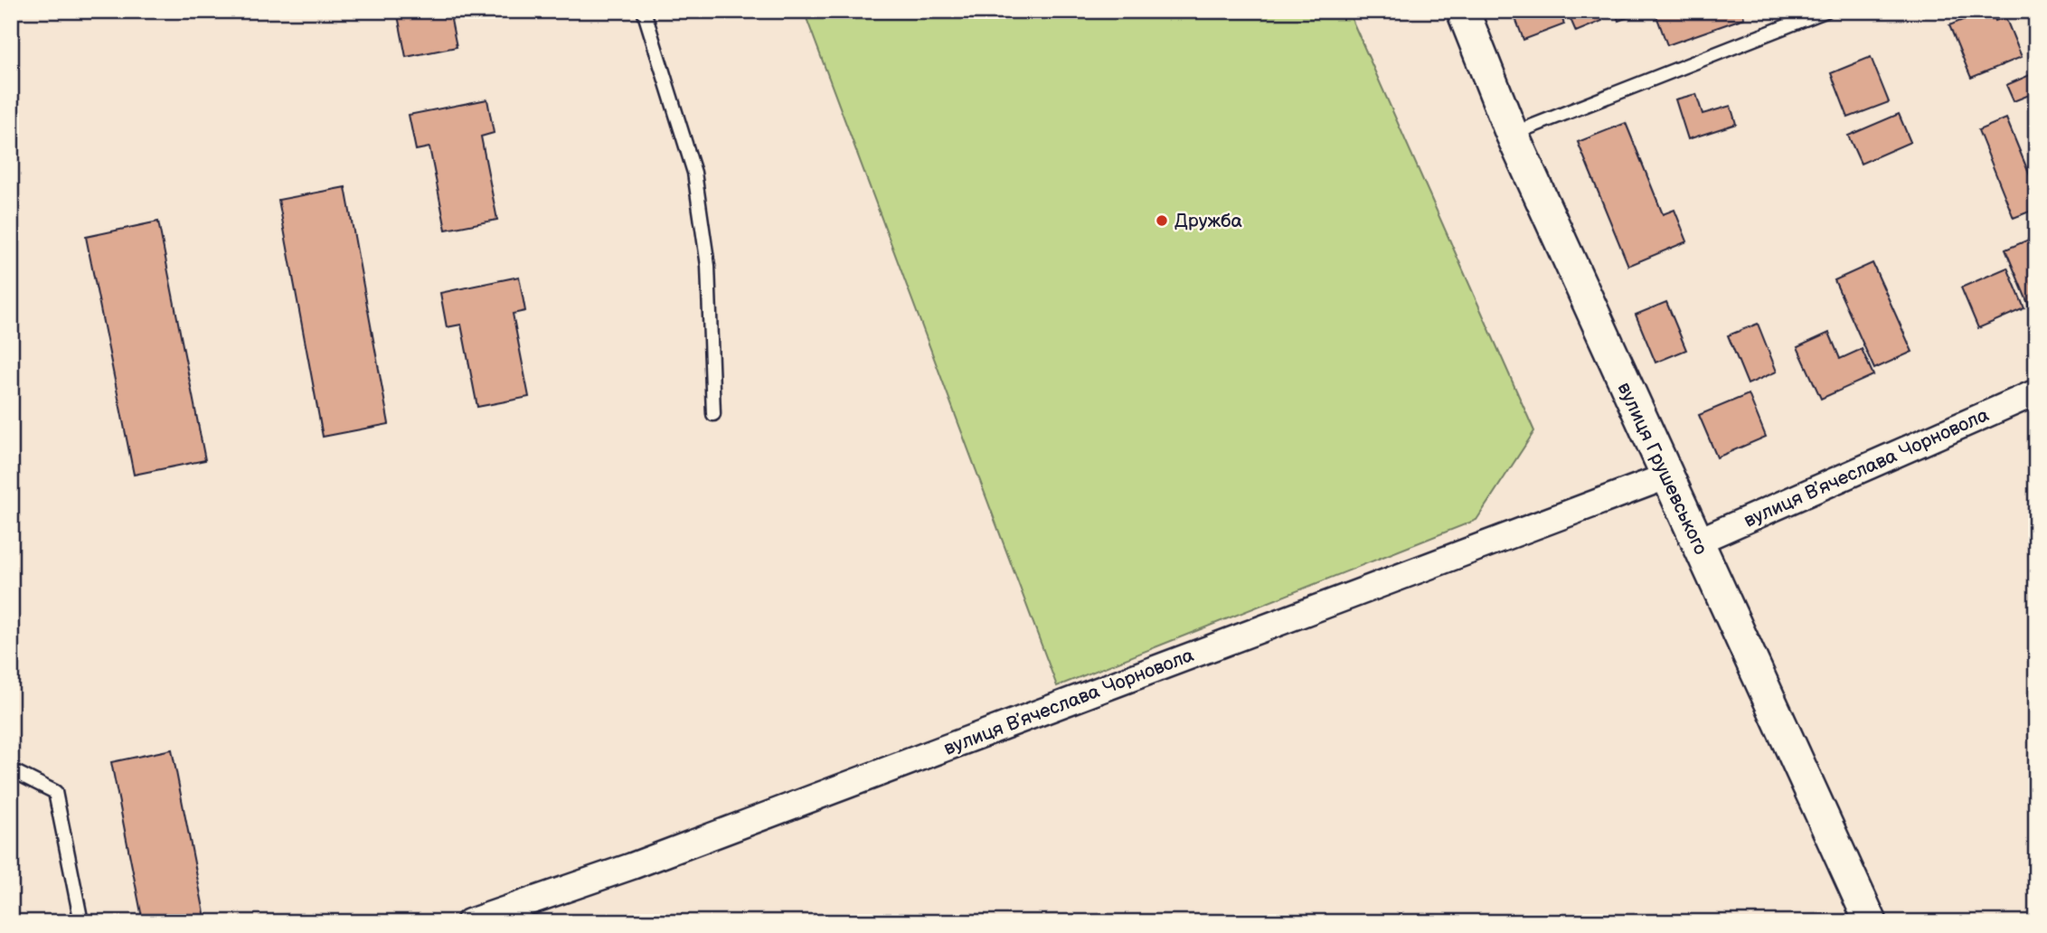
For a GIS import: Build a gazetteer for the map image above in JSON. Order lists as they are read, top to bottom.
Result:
{
  "streets": {
    "street": ["вулиця Вʼячеслава Чорновола", "вулиця Грушевського"]
  },
  "crossings": [
    ["вулиця Вʼячеслава Чорновола", "вулиця Грушевського"]
  ],
  "places": ["Дружба"]
}
